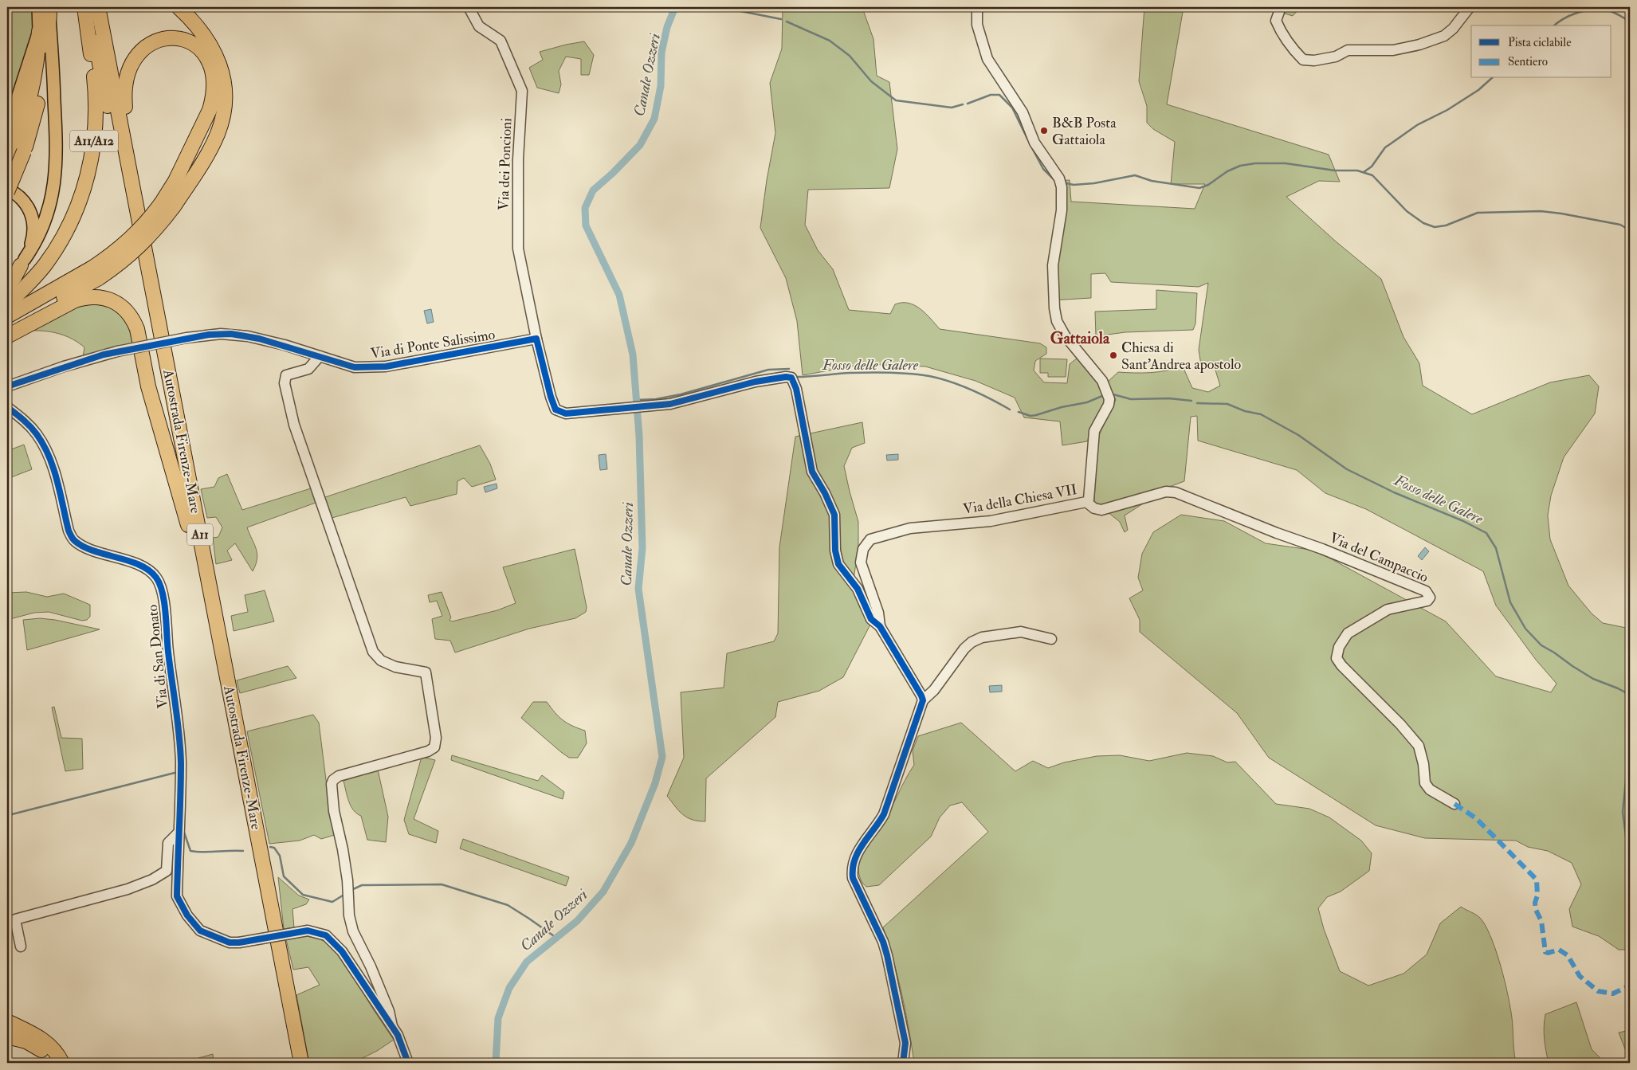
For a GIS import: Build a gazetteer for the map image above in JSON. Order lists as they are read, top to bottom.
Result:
{
  "streets": {
    "highway": ["A11/A12", "Autostrada Firenze-Mare", "A11"],
    "street": [
      "Via dei Poncioni",
      "Via di Ponte Salissimo",
      "Via della Chiesa VII",
      "Via del Campaccio",
      "Via di San Donato"
    ]
  },
  "crossings": [
    ["Via dei Poncioni", "Via di Ponte Salissimo"],
    ["Via della Chiesa VII", "Via del Campaccio"]
  ],
  "districts": ["Gattaiola"],
  "water": ["Canale Ozzeri", "Fosso delle Galere"],
  "places": ["B&B Posta Gattaiola", "Chiesa di Sant'Andrea apostolo"],
  "legend": ["Pista ciclabile", "Sentiero"]
}
